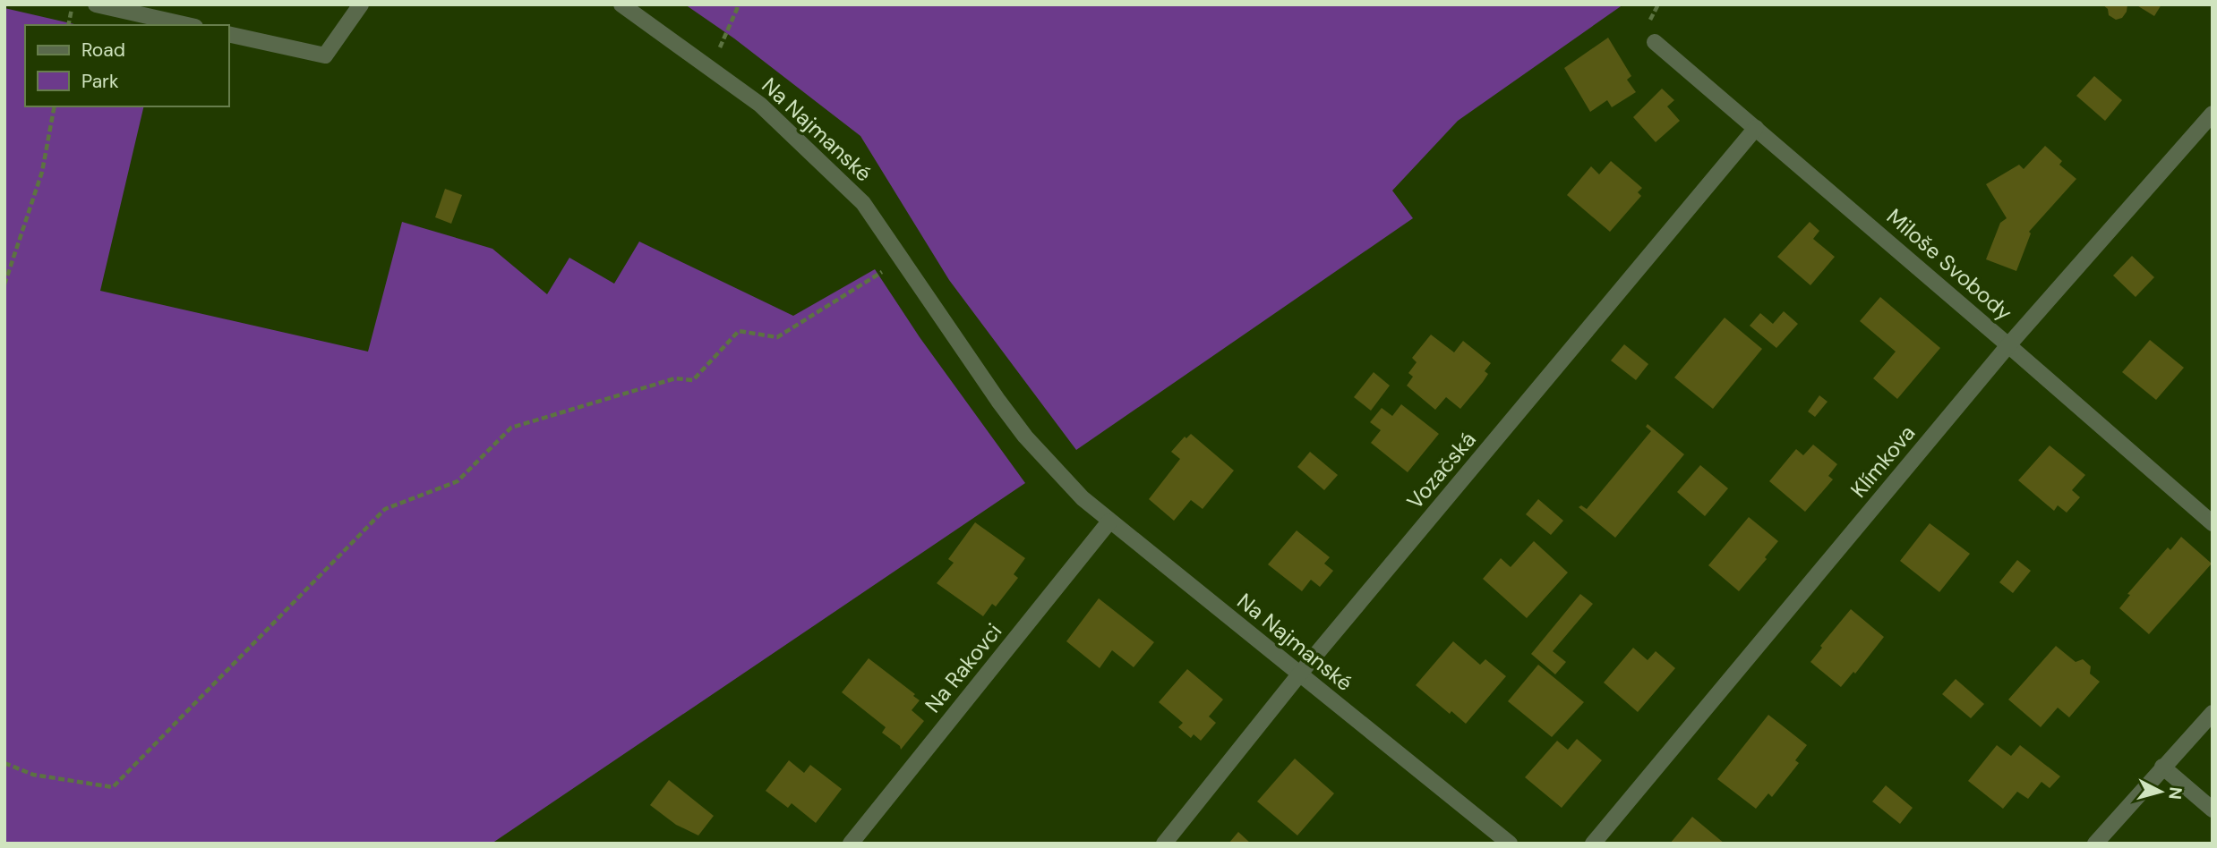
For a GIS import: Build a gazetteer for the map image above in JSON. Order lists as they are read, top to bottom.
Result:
{
  "streets": {
    "street": [
      "Na Najmanské",
      "Miloše Svobody",
      "Klímkova",
      "Vozačská",
      "Na Rakovci"
    ]
  },
  "crossings": [
    ["Na Najmanské", "Vozačská"],
    ["Na Najmanské", "Na Rakovci"],
    ["Miloše Svobody", "Klímkova"],
    ["Miloše Svobody", "Vozačská"]
  ],
  "legend": ["Road", "Park"],
  "north": "right"
}
